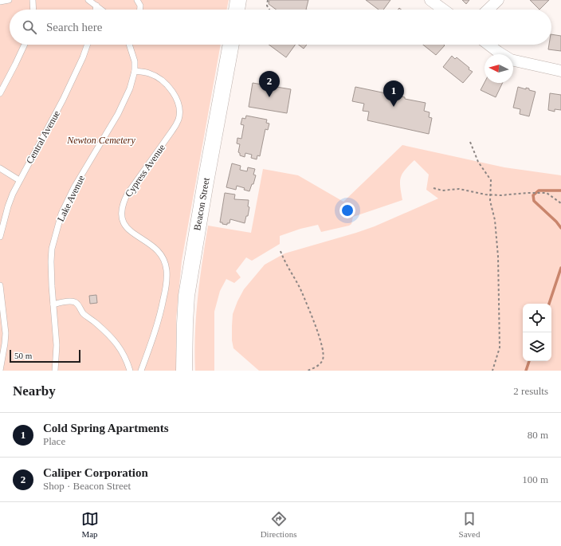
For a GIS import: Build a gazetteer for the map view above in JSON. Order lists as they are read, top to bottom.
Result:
{
  "streets": {
    "main road": ["Beacon Street"],
    "lane": ["Central Avenue", "Cypress Avenue", "Lake Avenue"]
  },
  "crossings": [
    ["Cypress Avenue", "Lake Avenue"]
  ],
  "parks": ["Newton Cemetery"],
  "scale_bar": "50 m",
  "north": "left",
  "page": {
    "search": "Search here",
    "pins": ["2", "1"],
    "scale": "50 m",
    "heading": ["Nearby", "2 results"],
    "list": [
      {
        "mark": "1",
        "name": "Cold Spring Apartments",
        "note": "Place",
        "value": "80 m"
      },
      {
        "mark": "2",
        "name": "Caliper Corporation",
        "note": "Shop · Beacon Street",
        "value": "100 m"
      }
    ],
    "nav": ["Map", "Directions", "Saved"]
  }
}
